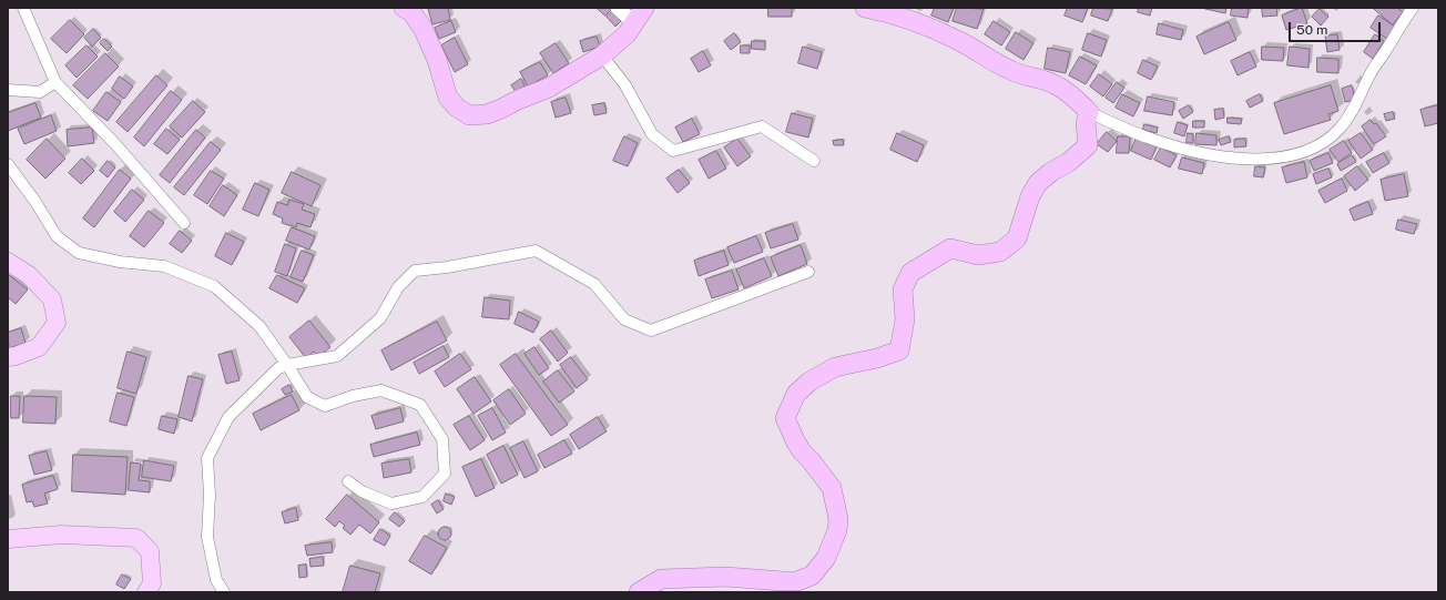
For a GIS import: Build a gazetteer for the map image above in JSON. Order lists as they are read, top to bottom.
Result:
{
  "scale_bar": "50 m"
}
